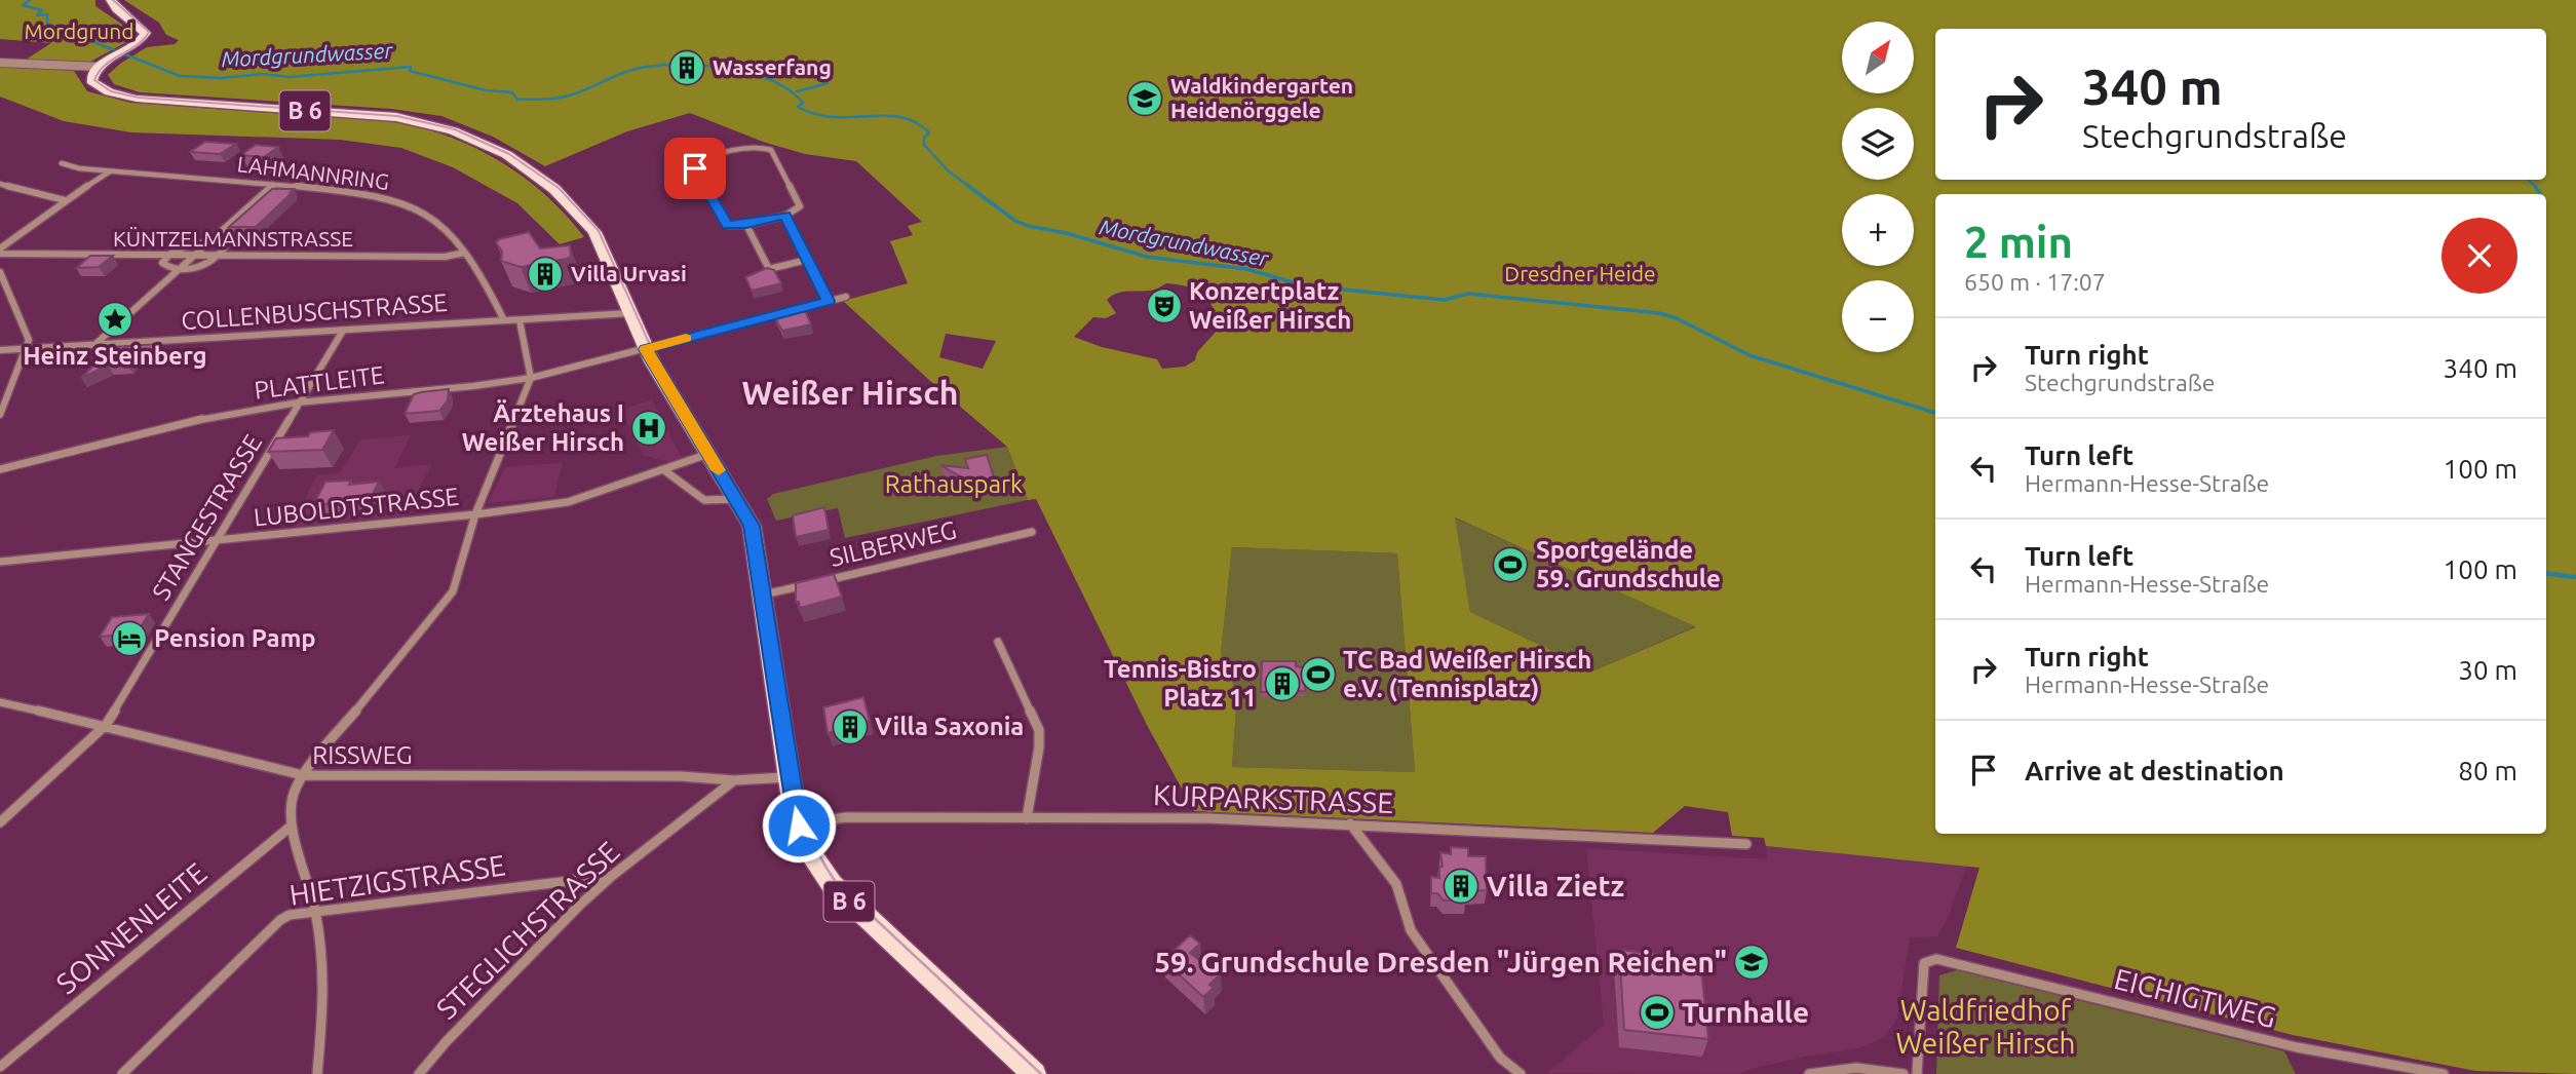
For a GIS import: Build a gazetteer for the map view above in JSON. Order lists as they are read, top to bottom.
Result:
{
  "streets": {
    "main road": ["B 6"],
    "street": [
      "LAHMANNRING",
      "KÜNTZELMANNSTRASSE",
      "COLLENBUSCHSTRASSE",
      "PLATTLEITE",
      "LUBOLDTSTRASSE",
      "STANGESTRASSE",
      "SILBERWEG",
      "RISSWEG",
      "KURPARKSTRASSE",
      "HIETZIGSTRASSE",
      "SONNENLEITE",
      "STEGLICHSTRASSE",
      "EICHIGTWEG"
    ]
  },
  "crossings": [
    ["B 6", "COLLENBUSCHSTRASSE"],
    ["B 6", "PLATTLEITE"],
    ["B 6", "LUBOLDTSTRASSE"],
    ["B 6", "SILBERWEG"],
    ["B 6", "KURPARKSTRASSE"],
    ["LAHMANNRING", "KÜNTZELMANNSTRASSE"],
    ["LAHMANNRING", "COLLENBUSCHSTRASSE"],
    ["COLLENBUSCHSTRASSE", "STANGESTRASSE"],
    ["PLATTLEITE", "STANGESTRASSE"],
    ["LUBOLDTSTRASSE", "STANGESTRASSE"],
    ["STANGESTRASSE", "RISSWEG"],
    ["RISSWEG", "STEGLICHSTRASSE"],
    ["HIETZIGSTRASSE", "STEGLICHSTRASSE"]
  ],
  "districts": ["Weißer Hirsch"],
  "water": ["Mordgrundwasser"],
  "parks": [
    "Mordgrund",
    "Dresdner Heide",
    "Rathauspark",
    "Waldfriedhof Weißer Hirsch"
  ],
  "places": {
    "building": [
      "Wasserfang",
      "Villa Urvasi",
      "Tennis-Bistro Platz 11",
      "Villa Saxonia",
      "Villa Zietz"
    ],
    "school or university": ["Waldkindergarten Heidenörggele", "59. Grundschule Dresden \"Jürgen Reichen\""],
    "theatre": ["Konzertplatz Weißer Hirsch"],
    "place": ["Heinz Steinberg"],
    "hospital": ["Ärztehaus I Weißer Hirsch"],
    "sports": ["Sportgelände 59. Grundschule", "TC Bad Weißer Hirsch e.V. (Tennisplatz)", "Turnhalle"],
    "hotel": ["Pension Pamp"]
  },
  "north": "top right",
  "page": {
    "map_buttons": ["+", "−"],
    "turn": ["340 m", "Stechgrundstraße"],
    "heading": ["2 min", "650 m · 17:07"],
    "list": [
      {
        "name": "Turn right",
        "note": "Stechgrundstraße",
        "value": "340 m"
      },
      {
        "name": "Turn left",
        "note": "Hermann-Hesse-Straße",
        "value": "100 m"
      },
      {
        "name": "Turn left",
        "note": "Hermann-Hesse-Straße",
        "value": "100 m"
      },
      {
        "name": "Turn right",
        "note": "Hermann-Hesse-Straße",
        "value": "30 m"
      },
      {
        "name": "Arrive at destination",
        "value": "80 m"
      }
    ]
  }
}
